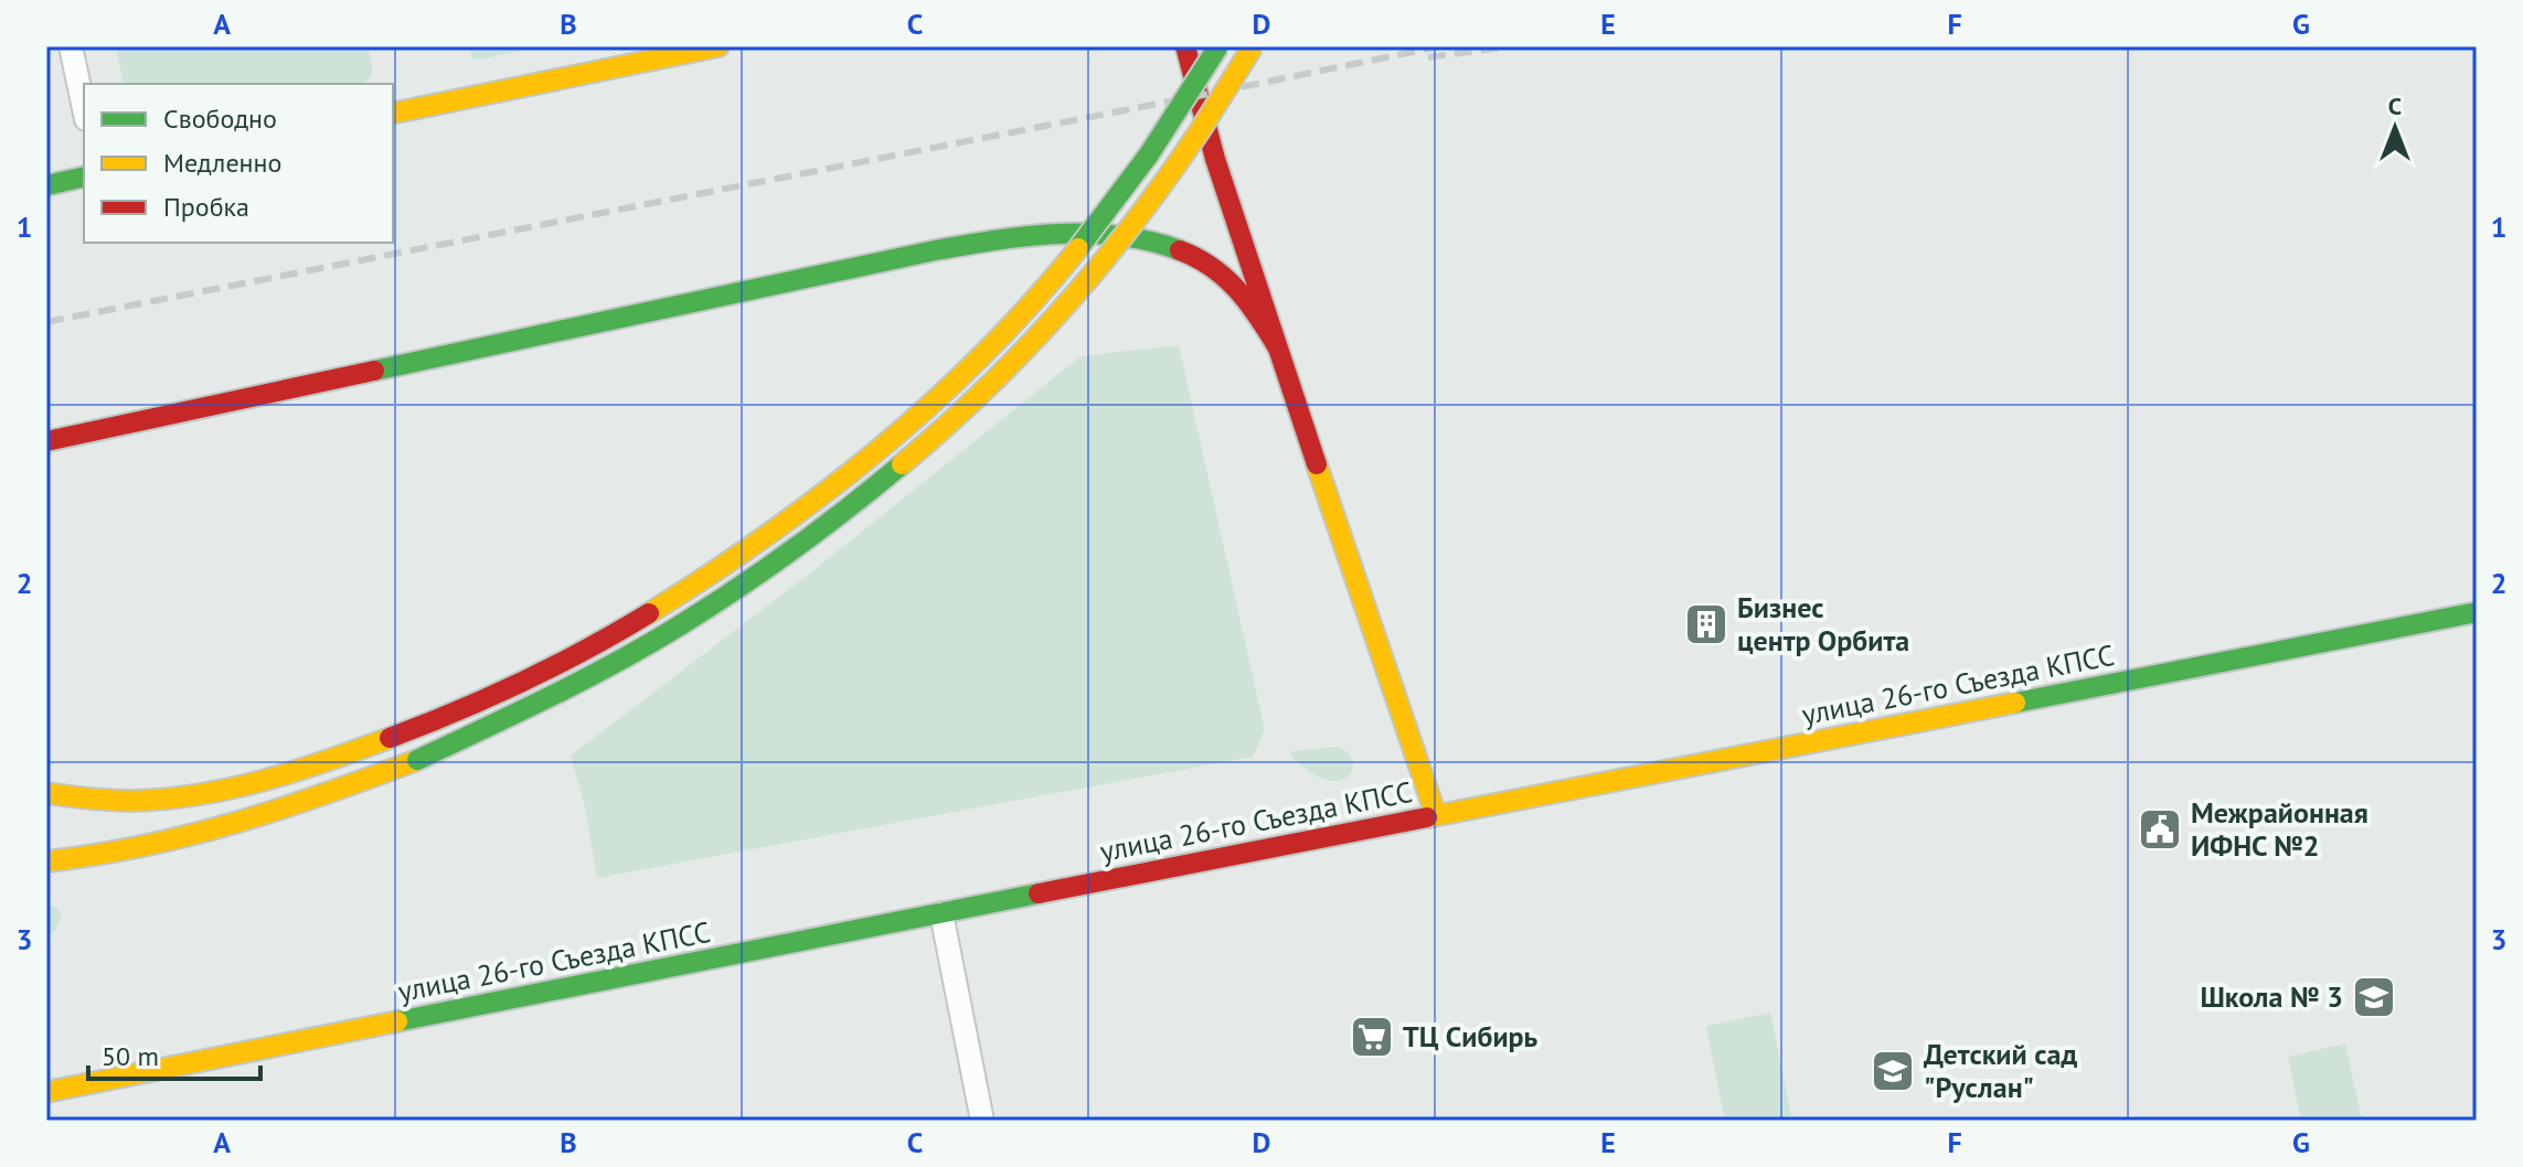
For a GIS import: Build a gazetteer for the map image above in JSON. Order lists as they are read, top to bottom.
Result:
{
  "streets": {
    "main road": ["улица 26-го Съезда КПСС"]
  },
  "places": {
    "building": ["Бизнес центр Орбита"],
    "public building": ["Межрайонная ИФНС №2"],
    "school or university": ["Школа № 3", "Детский сад \"Руслан\""],
    "supermarket": ["ТЦ Сибирь"]
  },
  "legend": ["Свободно", "Медленно", "Пробка"],
  "scale_bar": "50 m",
  "north": "top",
  "grid": {
    "columns": [
      "A",
      "B",
      "C",
      "D",
      "E",
      "F",
      "G"
    ],
    "rows": ["1", "2", "3"]
  }
}
